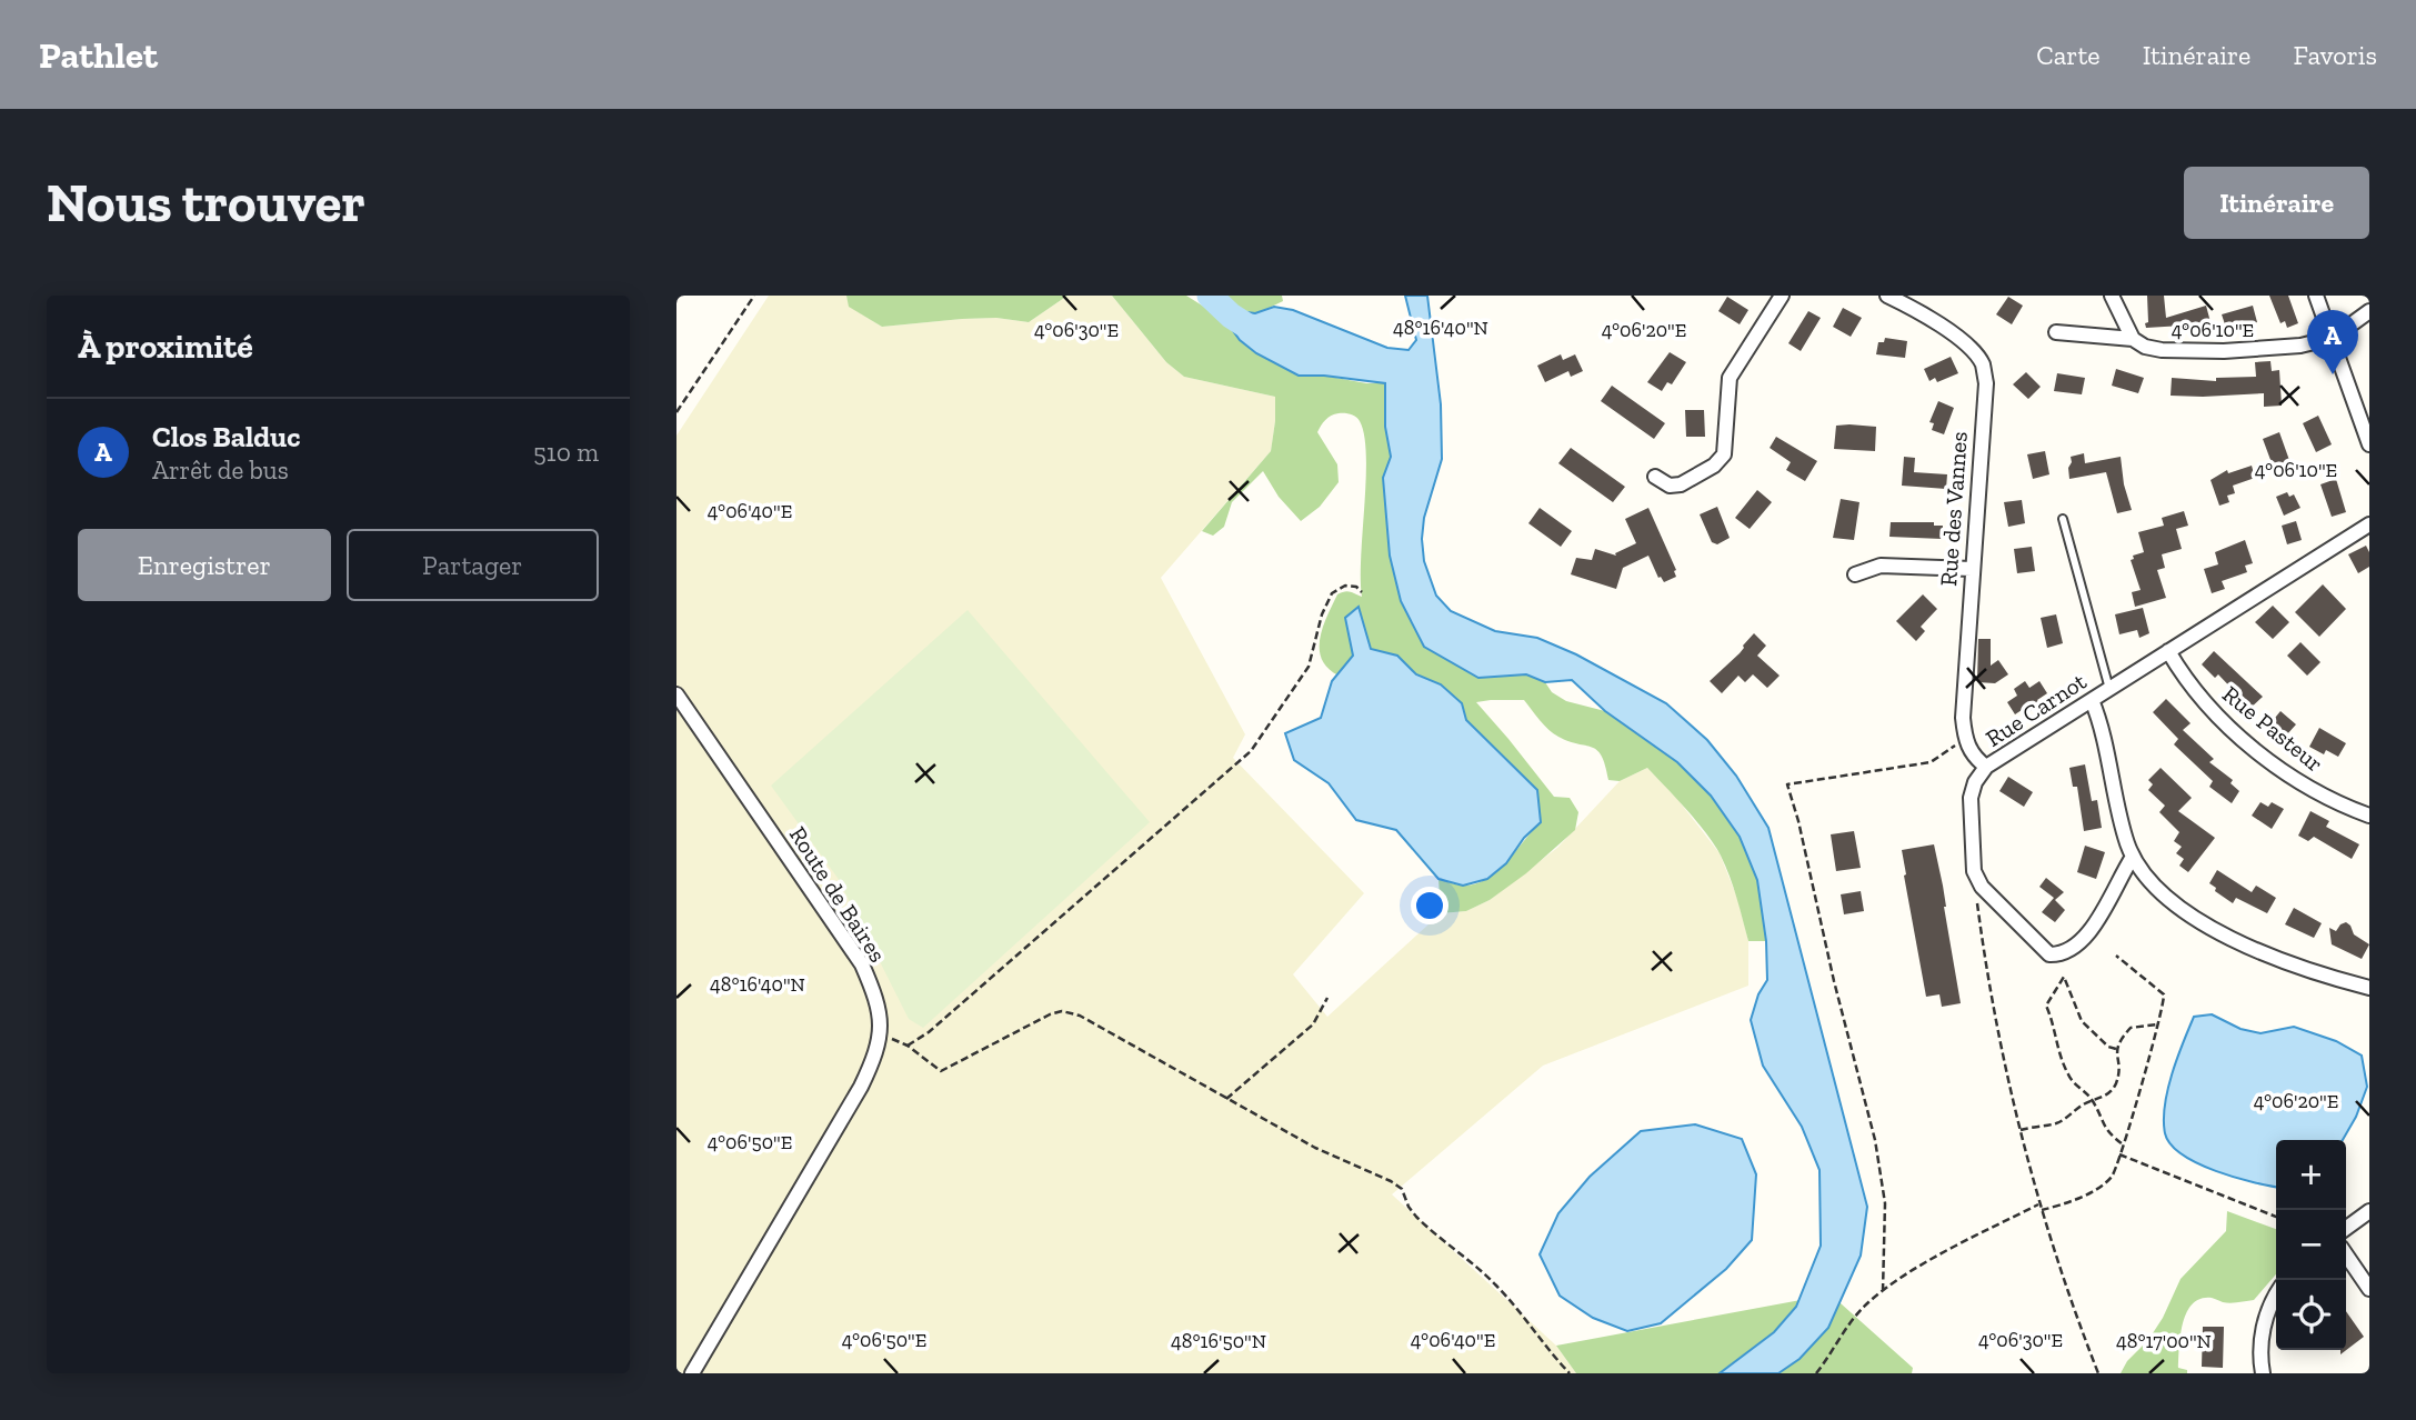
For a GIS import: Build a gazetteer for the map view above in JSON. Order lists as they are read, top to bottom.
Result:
{
  "streets": {
    "street": [
      "Rue des Vannes",
      "Rue Carnot",
      "Rue Pasteur",
      "Route de Baires"
    ]
  },
  "crossings": [
    ["Rue Carnot", "Rue Pasteur"]
  ],
  "page": {
    "header": "Pathlet",
    "nav": ["Carte", "Itinéraire", "Favoris"],
    "buttons": [
      "Itinéraire",
      ["Enregistrer", "Partager"]
    ],
    "title": "Nous trouver",
    "heading": "À proximité",
    "pins": "A",
    "list": [
      {
        "mark": "A",
        "name": "Clos Balduc",
        "note": "Arrêt de bus",
        "value": "510 m"
      }
    ],
    "map_buttons": ["+", "−"]
  },
  "coordinates": [
    "48°16'40\"N",
    "4°06'30\"E",
    "4°06'20\"E",
    "4°06'10\"E",
    "4°06'40\"E",
    "4°06'50\"E",
    "48°16'50\"N",
    "48°17'00\"N"
  ]
}
